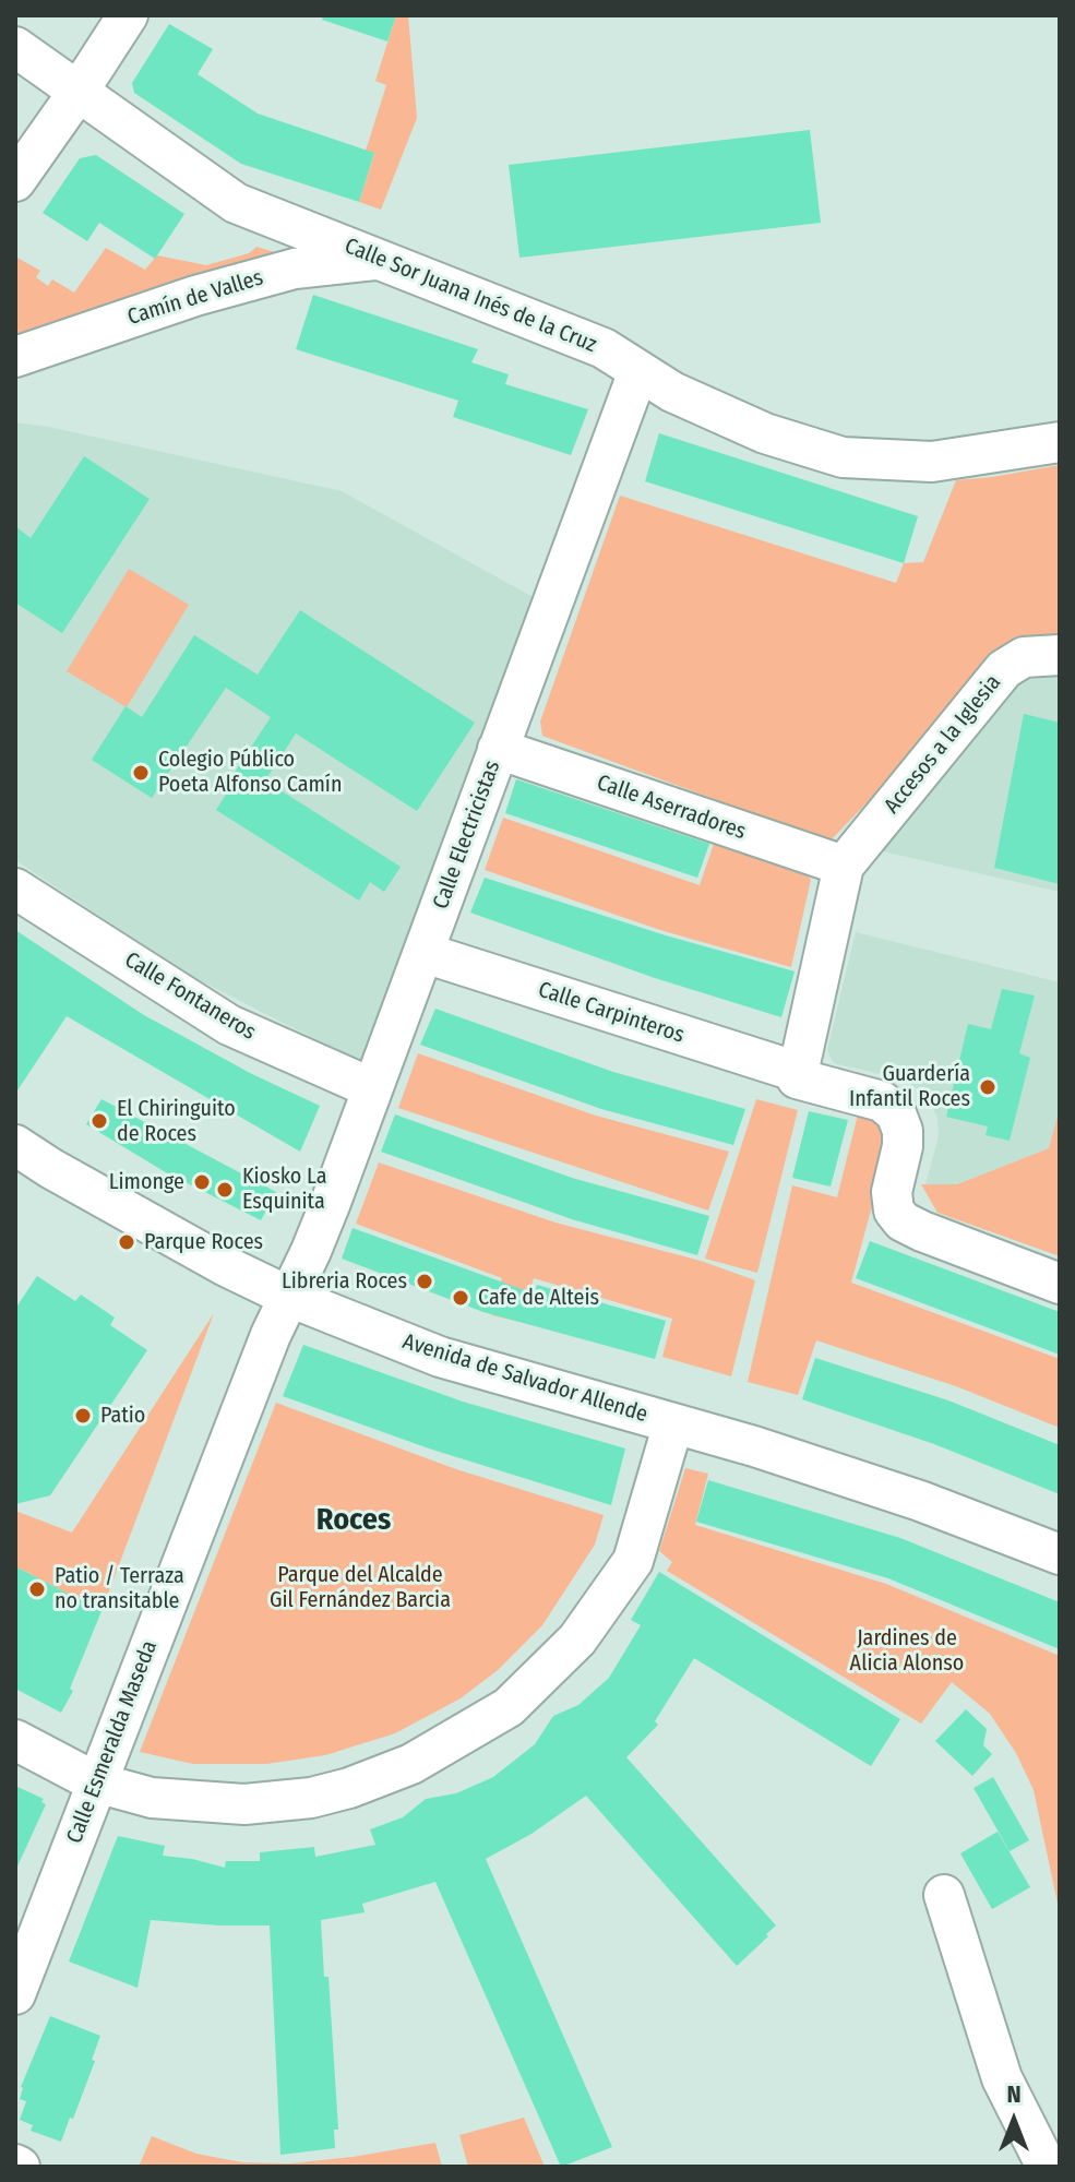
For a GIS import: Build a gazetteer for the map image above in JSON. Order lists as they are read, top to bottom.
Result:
{
  "streets": {
    "street": [
      "Calle Sor Juana Inés de la Cruz",
      "Camín de Valles",
      "Accesos a la Iglesia",
      "Calle Aserradores",
      "Calle Electricistas",
      "Calle Fontaneros",
      "Calle Carpinteros",
      "Avenida de Salvador Allende",
      "Calle Esmeralda Maseda"
    ]
  },
  "crossings": [
    ["Calle Sor Juana Inés de la Cruz", "Camín de Valles"],
    ["Calle Sor Juana Inés de la Cruz", "Calle Electricistas"],
    ["Accesos a la Iglesia", "Calle Aserradores"],
    ["Calle Aserradores", "Calle Electricistas"],
    ["Calle Electricistas", "Calle Fontaneros"],
    ["Calle Electricistas", "Calle Carpinteros"],
    ["Calle Electricistas", "Avenida de Salvador Allende"],
    ["Calle Electricistas", "Calle Esmeralda Maseda"],
    ["Avenida de Salvador Allende", "Calle Esmeralda Maseda"]
  ],
  "districts": ["Roces"],
  "parks": ["Parque del Alcalde Gil Fernández Barcia", "Jardines de Alicia Alonso"],
  "places": [
    "Colegio Público Poeta Alfonso Camín",
    "Guardería Infantil Roces",
    "El Chiringuito de Roces",
    "Limonge",
    "Kiosko La Esquinita",
    "Parque Roces",
    "Libreria Roces",
    "Cafe de Alteis",
    "Patio",
    "Patio / Terraza no transitable"
  ],
  "north": "top"
}
